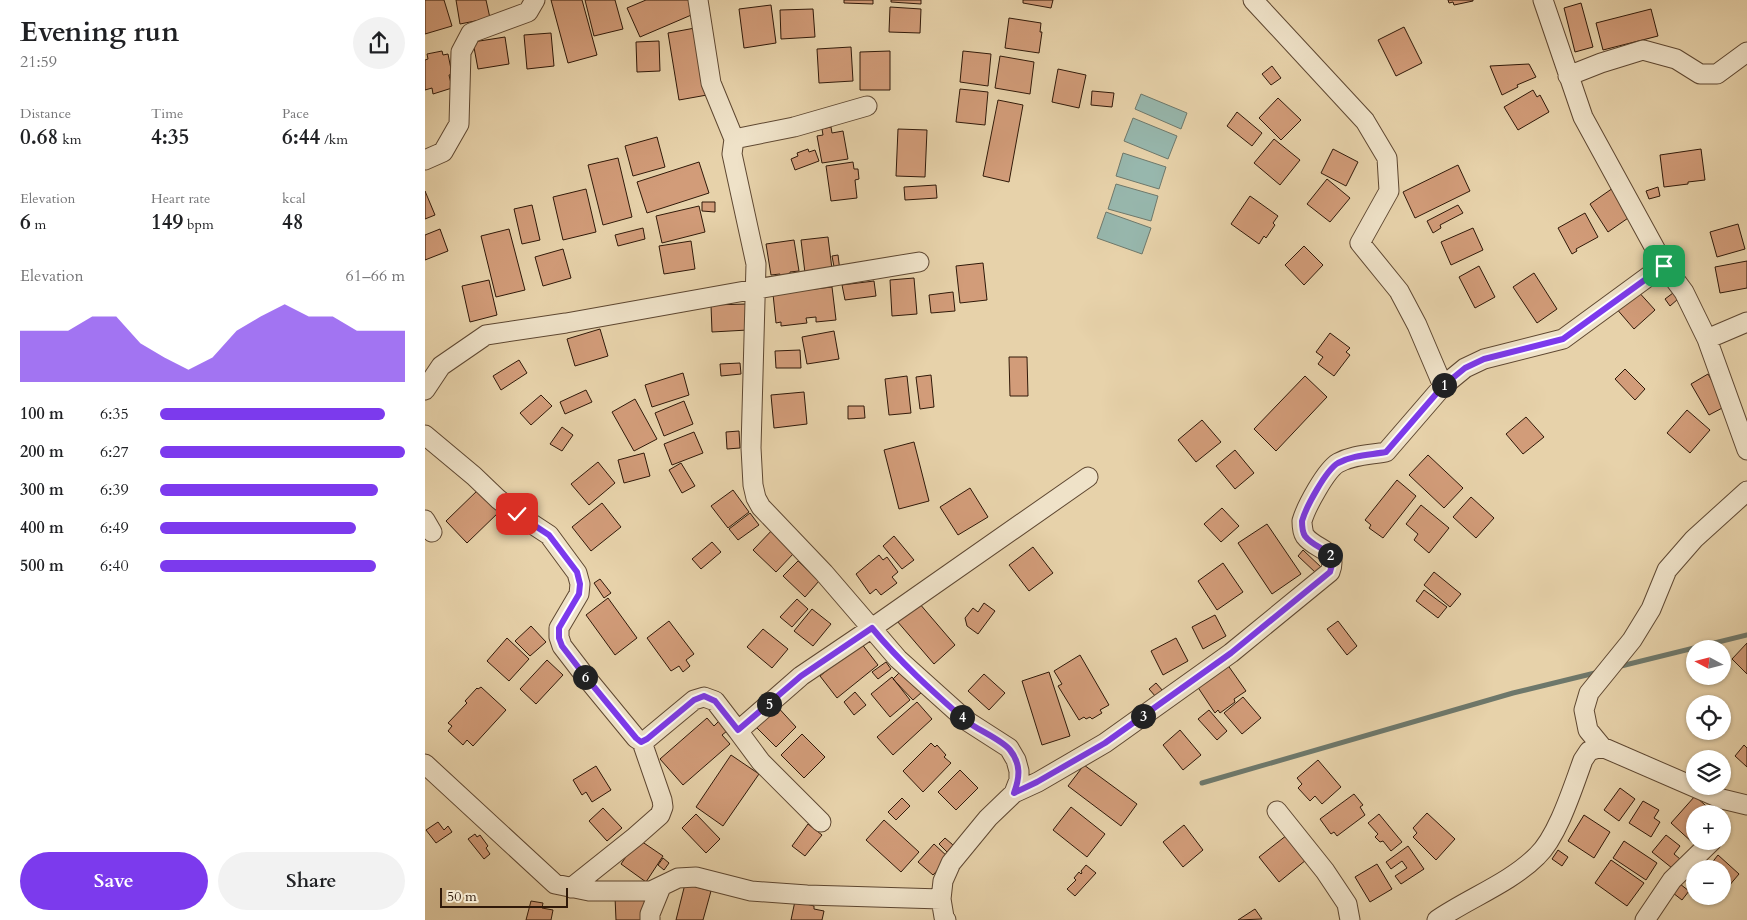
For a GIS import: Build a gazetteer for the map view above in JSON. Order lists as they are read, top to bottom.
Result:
{
  "scale_bar": "50 m",
  "north": "left",
  "page": {
    "heading": ["Evening run", "21:59"],
    "stats": [
      ["Distance", "0.68 km"],
      ["Time", "4:35"],
      ["Pace", "6:44 /km"],
      ["Elevation", "6 m"],
      ["Heart rate", "149 bpm"],
      ["kcal", "48"]
    ],
    "chart": ["Elevation", "61–66 m"],
    "pins": [
      "1",
      "2",
      "6",
      "5",
      "3",
      "4"
    ],
    "list": [
      {
        "name": "100 m",
        "note": "6:35"
      },
      {
        "name": "200 m",
        "note": "6:27"
      },
      {
        "name": "300 m",
        "note": "6:39"
      },
      {
        "name": "400 m",
        "note": "6:49"
      },
      {
        "name": "500 m",
        "note": "6:40"
      }
    ],
    "map_buttons": ["+", "−"],
    "buttons": ["Save", "Share"],
    "scale": "50 m"
  }
}
